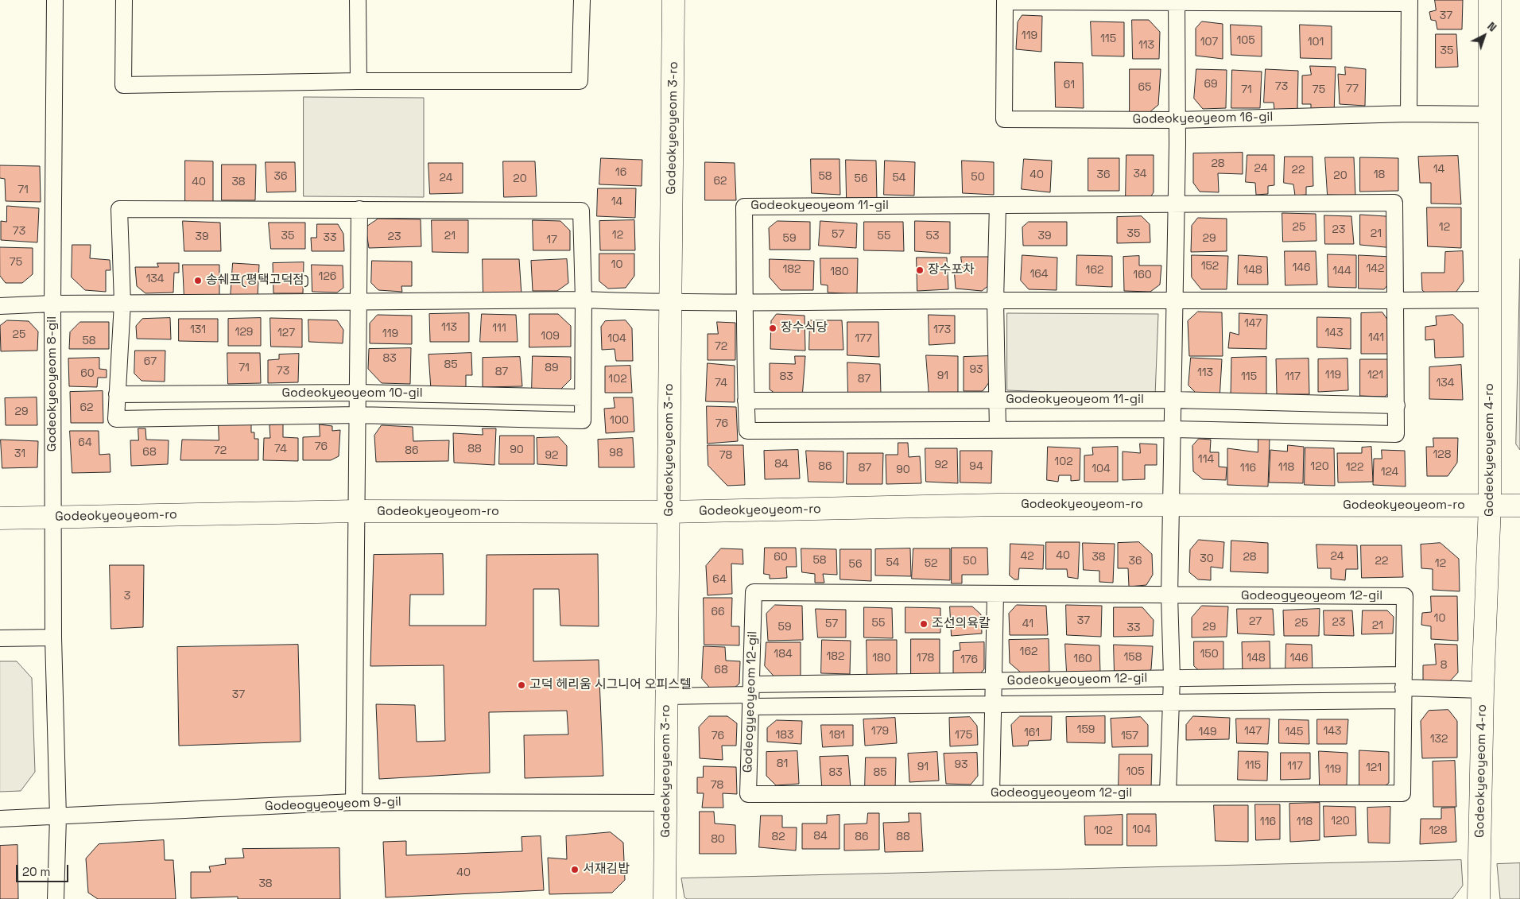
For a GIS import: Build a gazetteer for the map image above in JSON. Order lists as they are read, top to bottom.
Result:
{
  "streets": {
    "street": [
      "Godeokyeoyeom 16-gil",
      "Godeokyeoyeom 3-ro",
      "Godeokyeoyeom 11-gil",
      "Godeokyeoyeom 8-gil",
      "Godeokyeoyeom 10-gil",
      "Godeokyeoyeom 4-ro",
      "Godeokyeoyeom-ro",
      "Godeogyeoyeom 12-gil",
      "Godeokyeoyeom 12-gil",
      "Godeogyeoyeom 9-gil"
    ]
  },
  "crossings": [
    ["Godeokyeoyeom 3-ro", "Godeokyeoyeom-ro"],
    ["Godeokyeoyeom 3-ro", "Godeogyeoyeom 9-gil"],
    ["Godeokyeoyeom 8-gil", "Godeokyeoyeom-ro"],
    ["Godeokyeoyeom 4-ro", "Godeokyeoyeom-ro"],
    ["Godeogyeoyeom 12-gil", "Godeokyeoyeom 12-gil"]
  ],
  "places": [
    "장수포차",
    "송쉐프(평택고덕점)",
    "장수식당",
    "조선의육칼",
    "고덕 헤리움 시그니어 오피스텔",
    "서재김밥"
  ],
  "house_numbers": [
    "37",
    "119",
    "115",
    "105",
    "107",
    "101",
    "113",
    "35",
    "69",
    "61",
    "73",
    "65",
    "77",
    "71",
    "75",
    "28",
    "24",
    "14",
    "22",
    "16",
    "34",
    "40",
    "36",
    "18",
    "20",
    "36",
    "58",
    "50",
    "24",
    "54",
    "20",
    "56",
    "62",
    "40",
    "38",
    "71",
    "14",
    "25",
    "12",
    "23",
    "73",
    "35",
    "21",
    "57",
    "12",
    "35",
    "21",
    "55",
    "53",
    "39",
    "39",
    "23",
    "33",
    "59",
    "29",
    "17",
    "75",
    "10",
    "152",
    "146",
    "142",
    "182",
    "162",
    "148",
    "144",
    "180",
    "164",
    "160",
    "126",
    "134",
    "147",
    "113",
    "111",
    "131",
    "173",
    "129",
    "127",
    "143",
    "119",
    "25",
    "109",
    "141",
    "104",
    "177",
    "58",
    "72",
    "83",
    "67",
    "85",
    "71",
    "89",
    "93",
    "73",
    "87",
    "113",
    "60",
    "119",
    "121",
    "91",
    "83",
    "115",
    "117",
    "102",
    "87",
    "74",
    "134",
    "62",
    "29",
    "100",
    "76",
    "64",
    "76",
    "74",
    "88",
    "90",
    "72",
    "86",
    "68",
    "98",
    "31",
    "128",
    "92",
    "78",
    "114",
    "102",
    "84",
    "92",
    "86",
    "94",
    "120",
    "118",
    "122",
    "87",
    "116",
    "104",
    "90",
    "124",
    "40",
    "42",
    "24",
    "60",
    "38",
    "28",
    "30",
    "58",
    "50",
    "36",
    "22",
    "54",
    "52",
    "12",
    "56",
    "64",
    "3",
    "66",
    "10",
    "37",
    "27",
    "23",
    "55",
    "25",
    "57",
    "41",
    "21",
    "59",
    "29",
    "33",
    "162",
    "184",
    "150",
    "182",
    "158",
    "180",
    "178",
    "148",
    "146",
    "160",
    "176",
    "8",
    "68",
    "37",
    "159",
    "179",
    "147",
    "143",
    "149",
    "145",
    "161",
    "183",
    "181",
    "175",
    "76",
    "157",
    "132",
    "81",
    "93",
    "115",
    "117",
    "91",
    "121",
    "119",
    "105",
    "83",
    "85",
    "78",
    "120",
    "116",
    "118",
    "104",
    "102",
    "128",
    "84",
    "82",
    "86",
    "88",
    "80",
    "40",
    "38"
  ],
  "scale_bar": "20 m",
  "north": "top right"
}
